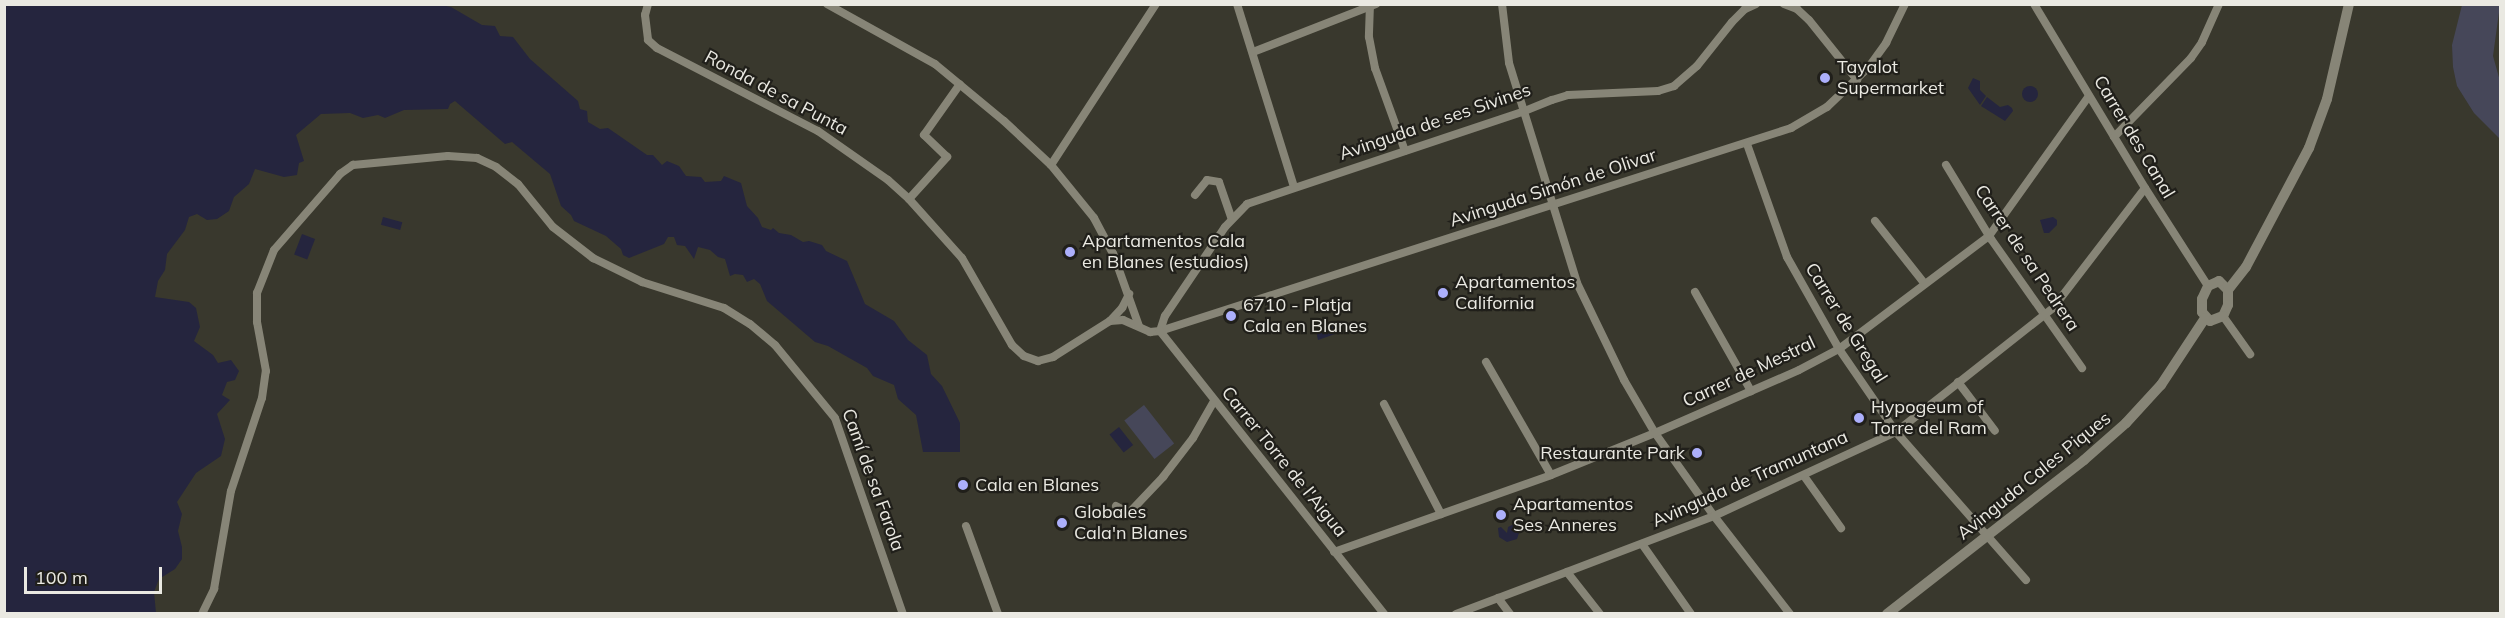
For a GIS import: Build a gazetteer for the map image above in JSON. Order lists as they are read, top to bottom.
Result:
{
  "streets": {
    "street": [
      "Ronda de sa Punta",
      "Avinguda de ses Sivines",
      "Carrer des Canal",
      "Avinguda Simón de Olivar",
      "Carrer de sa Pedrera",
      "Carrer de Gregal",
      "Carrer de Mestral",
      "Carrer Torre de l'Aigua",
      "Avinguda Cales Piques",
      "Avinguda de Tramuntana",
      "Camí de sa Farola"
    ]
  },
  "crossings": [
    ["Avinguda de ses Sivines", "Avinguda Simón de Olivar"],
    ["Avinguda de ses Sivines", "Carrer Torre de l'Aigua"],
    ["Carrer des Canal", "Carrer de Mestral"],
    ["Carrer des Canal", "Avinguda Cales Piques"],
    ["Carrer des Canal", "Avinguda de Tramuntana"],
    ["Avinguda Simón de Olivar", "Carrer de Gregal"],
    ["Avinguda Simón de Olivar", "Carrer Torre de l'Aigua"],
    ["Carrer de sa Pedrera", "Carrer de Mestral"],
    ["Carrer de sa Pedrera", "Avinguda de Tramuntana"],
    ["Carrer de Gregal", "Carrer de Mestral"],
    ["Carrer de Gregal", "Avinguda Cales Piques"],
    ["Carrer de Gregal", "Avinguda de Tramuntana"],
    ["Carrer de Mestral", "Carrer Torre de l'Aigua"]
  ],
  "places": [
    "Tayalot Supermarket",
    "Apartamentos Cala en Blanes (estudios)",
    "Apartamentos California",
    "6710 - Platja Cala en Blanes",
    "Hypogeum of Torre del Ram",
    "Restaurante Park",
    "Cala en Blanes",
    "Apartamentos Ses Anneres",
    "Globales Cala'n Blanes"
  ],
  "scale_bar": "100 m"
}
